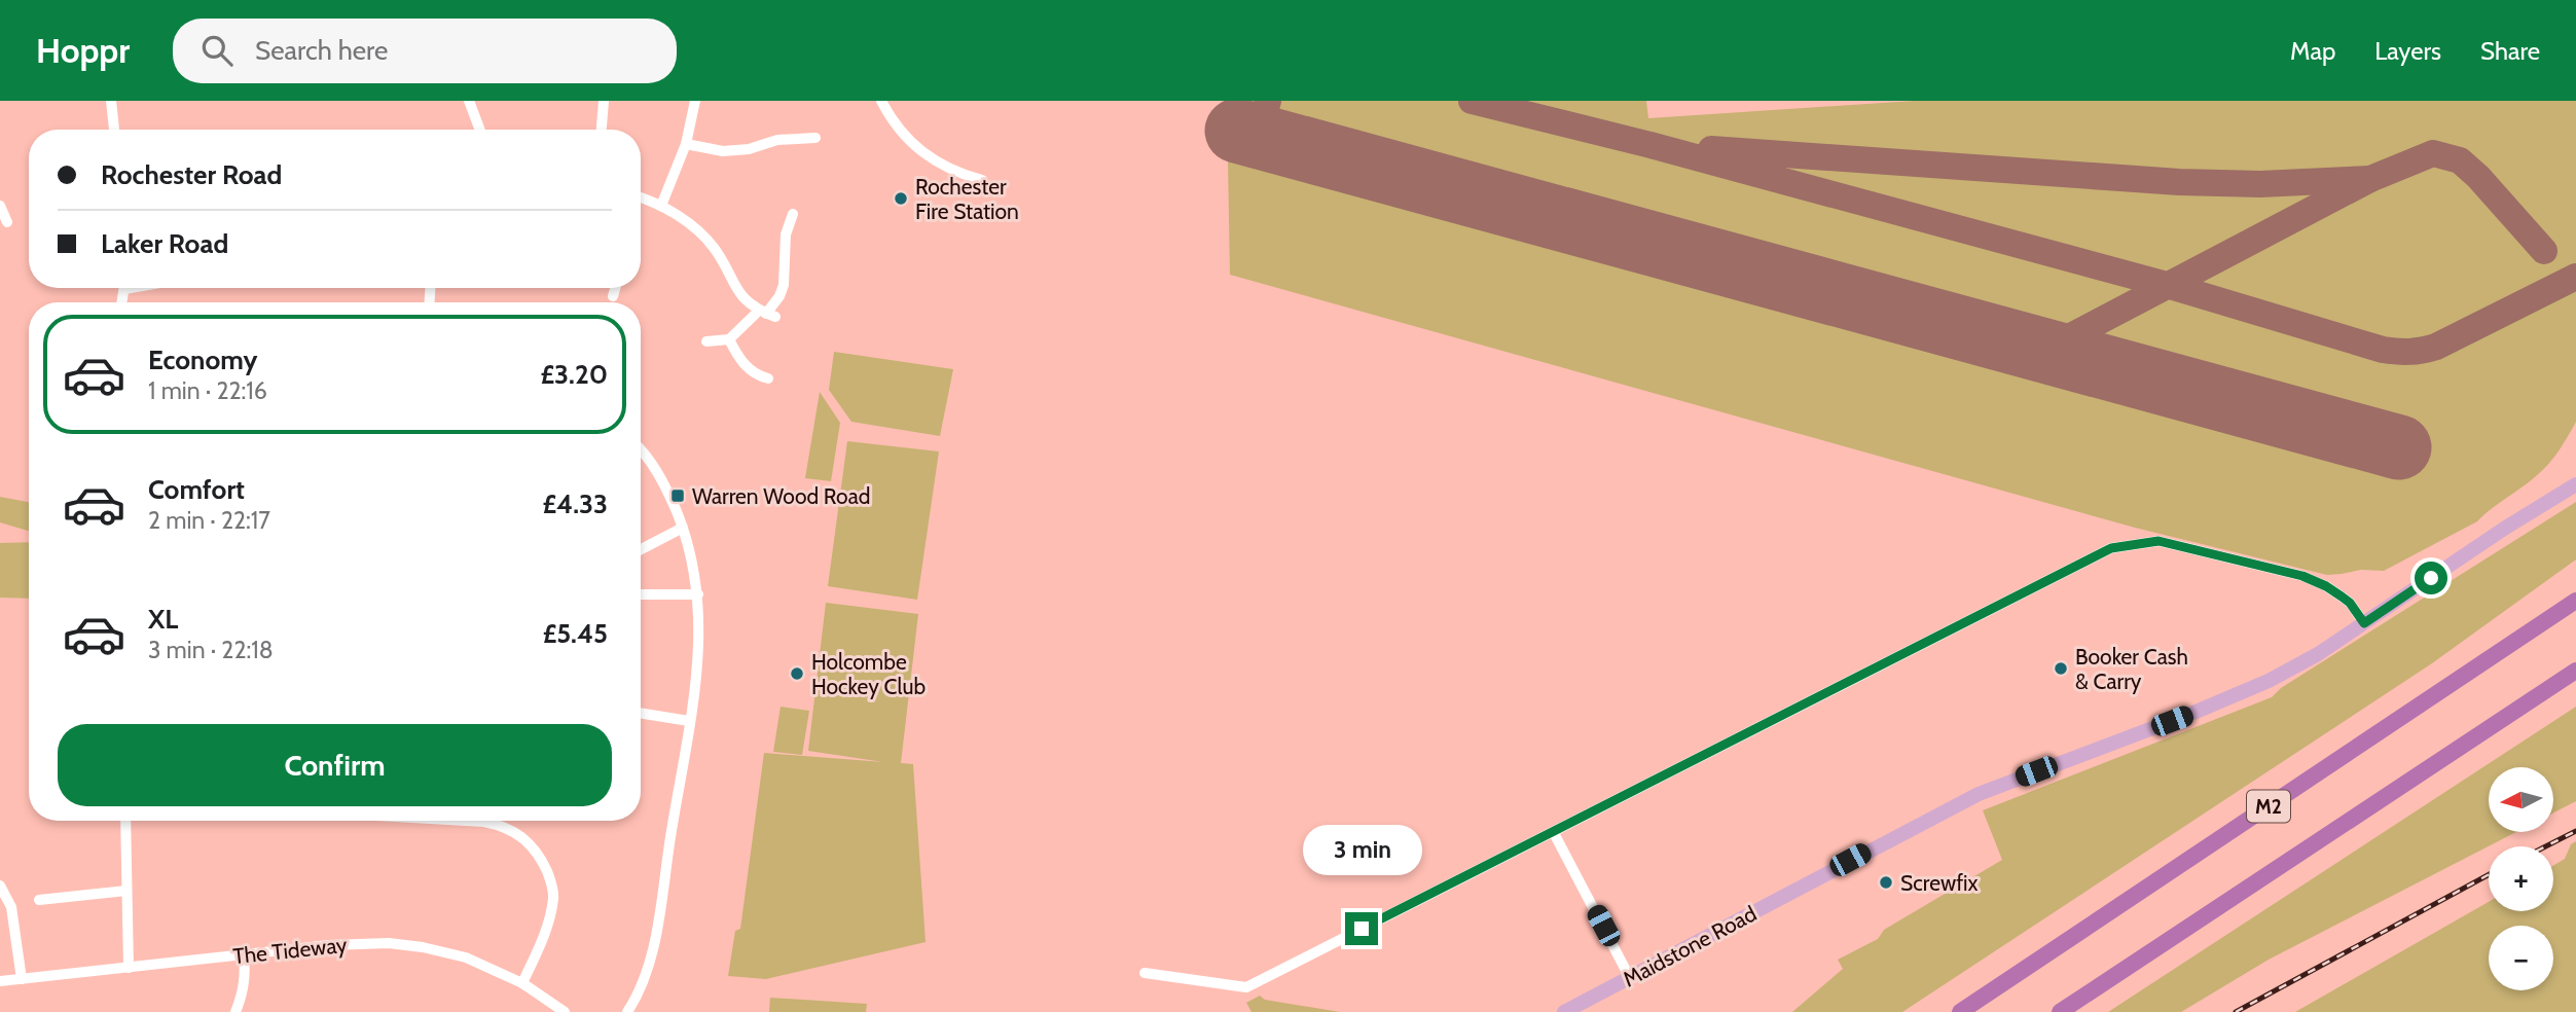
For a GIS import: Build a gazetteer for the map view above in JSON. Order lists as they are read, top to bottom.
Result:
{
  "streets": {
    "highway": ["M2"],
    "main road": ["Maidstone Road"],
    "street": ["The Tideway"]
  },
  "places": {
    "other": [
      "Rochester Fire Station",
      "Booker Cash & Carry",
      "Holcombe Hockey Club",
      "Screwfix"
    ],
    "transit": ["Warren Wood Road"]
  },
  "north": "left",
  "page": {
    "header": "Hoppr",
    "search": "Search here",
    "nav": ["Map", "Layers", "Share"],
    "banner": ["Rochester Road", "Laker Road"],
    "list": [
      {
        "name": "Economy",
        "note": "1 min · 22:16",
        "value": "£3.20"
      },
      {
        "name": "Comfort",
        "note": "2 min · 22:17",
        "value": "£4.33"
      },
      {
        "name": "XL",
        "note": "3 min · 22:18",
        "value": "£5.45"
      }
    ],
    "buttons": "Confirm",
    "map_buttons": ["+", "−"],
    "bubble": "3 min"
  }
}
